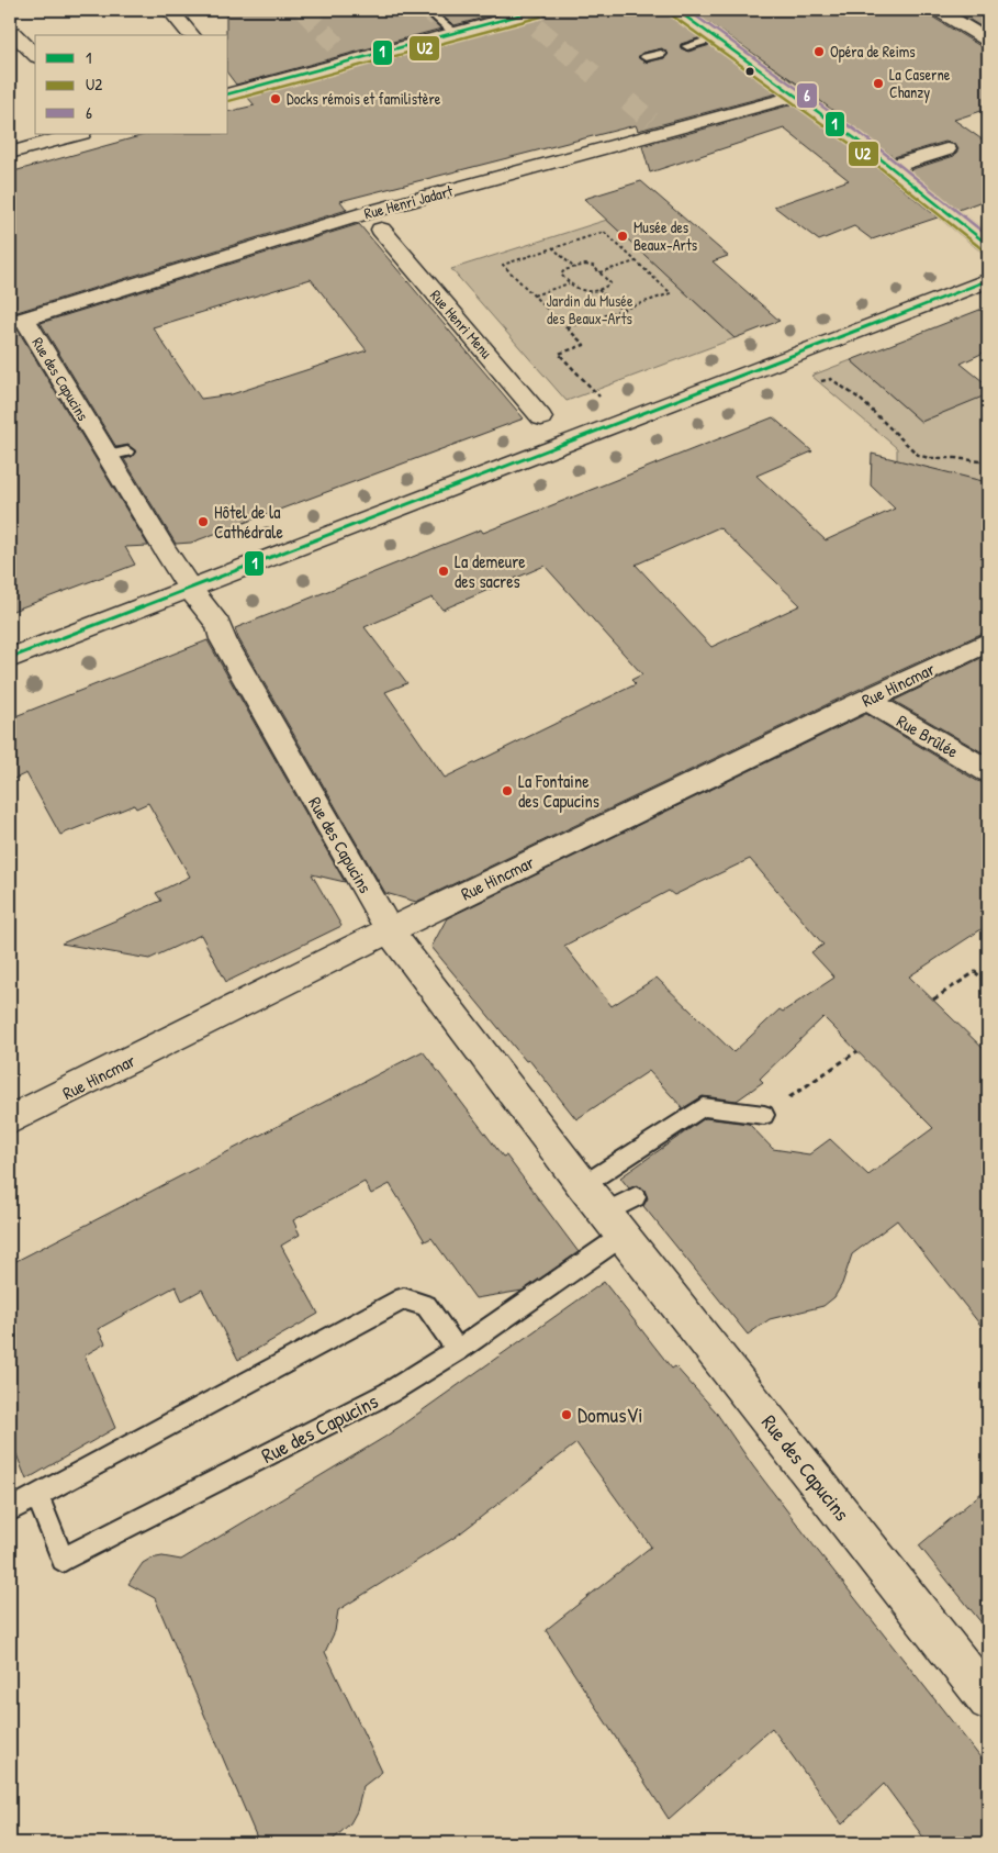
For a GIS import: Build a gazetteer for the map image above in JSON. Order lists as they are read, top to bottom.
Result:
{
  "streets": {
    "street": [
      "Rue Henri Jadart",
      "Rue Henri Menu",
      "Rue des Capucins",
      "Rue Hincmar",
      "Rue Brûlée"
    ]
  },
  "crossings": [
    ["Rue Henri Jadart", "Rue des Capucins"],
    ["Rue des Capucins", "Rue Hincmar"],
    ["Rue Hincmar", "Rue Brûlée"]
  ],
  "parks": ["Jardin du Musée des Beaux-Arts"],
  "places": [
    "Opéra de Reims",
    "La Caserne Chanzy",
    "Docks rémois et familistère",
    "Musée des Beaux-Arts",
    "Hôtel de la Cathédrale",
    "La demeure des sacres",
    "La Fontaine des Capucins",
    "DomusVi"
  ],
  "lines": ["transit line 1", "transit line 6", "transit line U2"],
  "legend": ["1", "U2", "6"]
}
